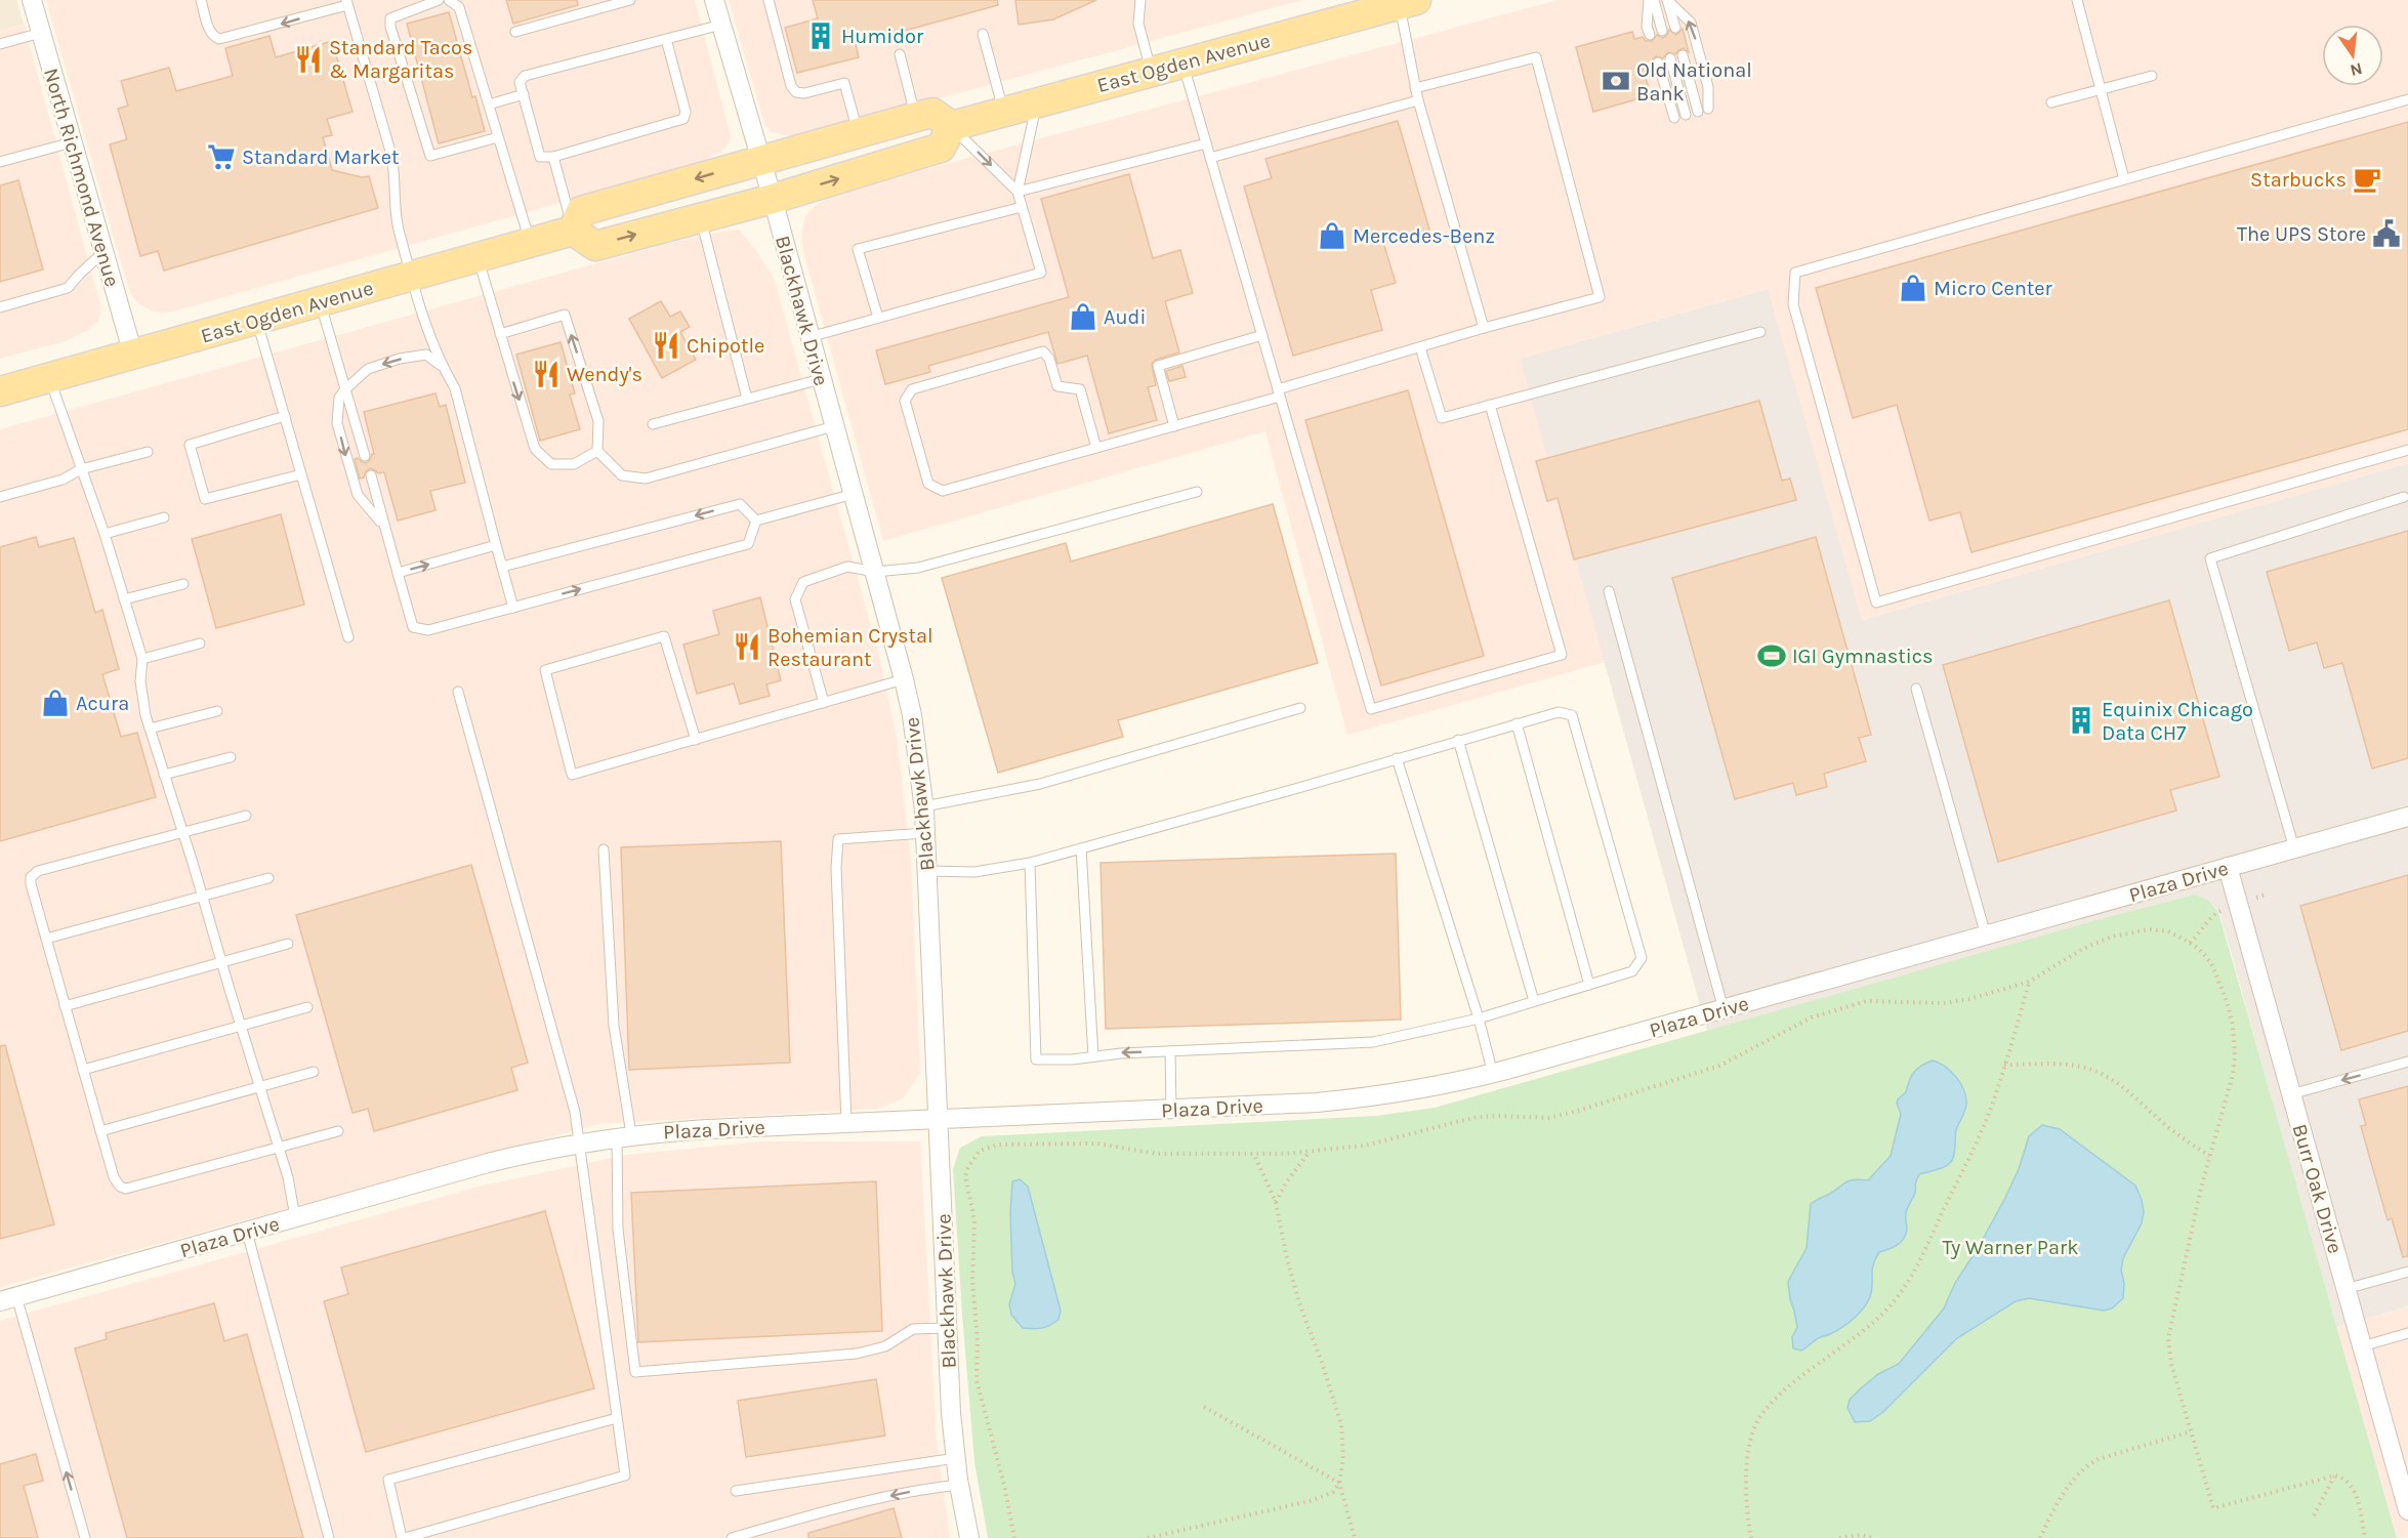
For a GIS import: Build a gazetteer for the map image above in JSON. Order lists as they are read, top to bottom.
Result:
{
  "streets": {
    "main road": ["East Ogden Avenue"],
    "street": [
      "North Richmond Avenue",
      "Blackhawk Drive",
      "Plaza Drive",
      "Burr Oak Drive"
    ]
  },
  "crossings": [
    ["East Ogden Avenue", "North Richmond Avenue"],
    ["Blackhawk Drive", "Plaza Drive"],
    ["Plaza Drive", "Burr Oak Drive"]
  ],
  "parks": ["Ty Warner Park"],
  "places": {
    "building": ["Humidor", "Equinix Chicago Data CH7"],
    "restaurant": [
      "Standard Tacos & Margaritas",
      "Chipotle",
      "Wendy's",
      "Bohemian Crystal Restaurant"
    ],
    "bank": ["Old National Bank"],
    "supermarket": ["Standard Market"],
    "cafe": ["Starbucks"],
    "public building": ["The UPS Store"],
    "shop": [
      "Mercedes-Benz",
      "Micro Center",
      "Audi",
      "Acura"
    ],
    "sports": ["IGI Gymnastics"]
  },
  "north": "bottom"
}
